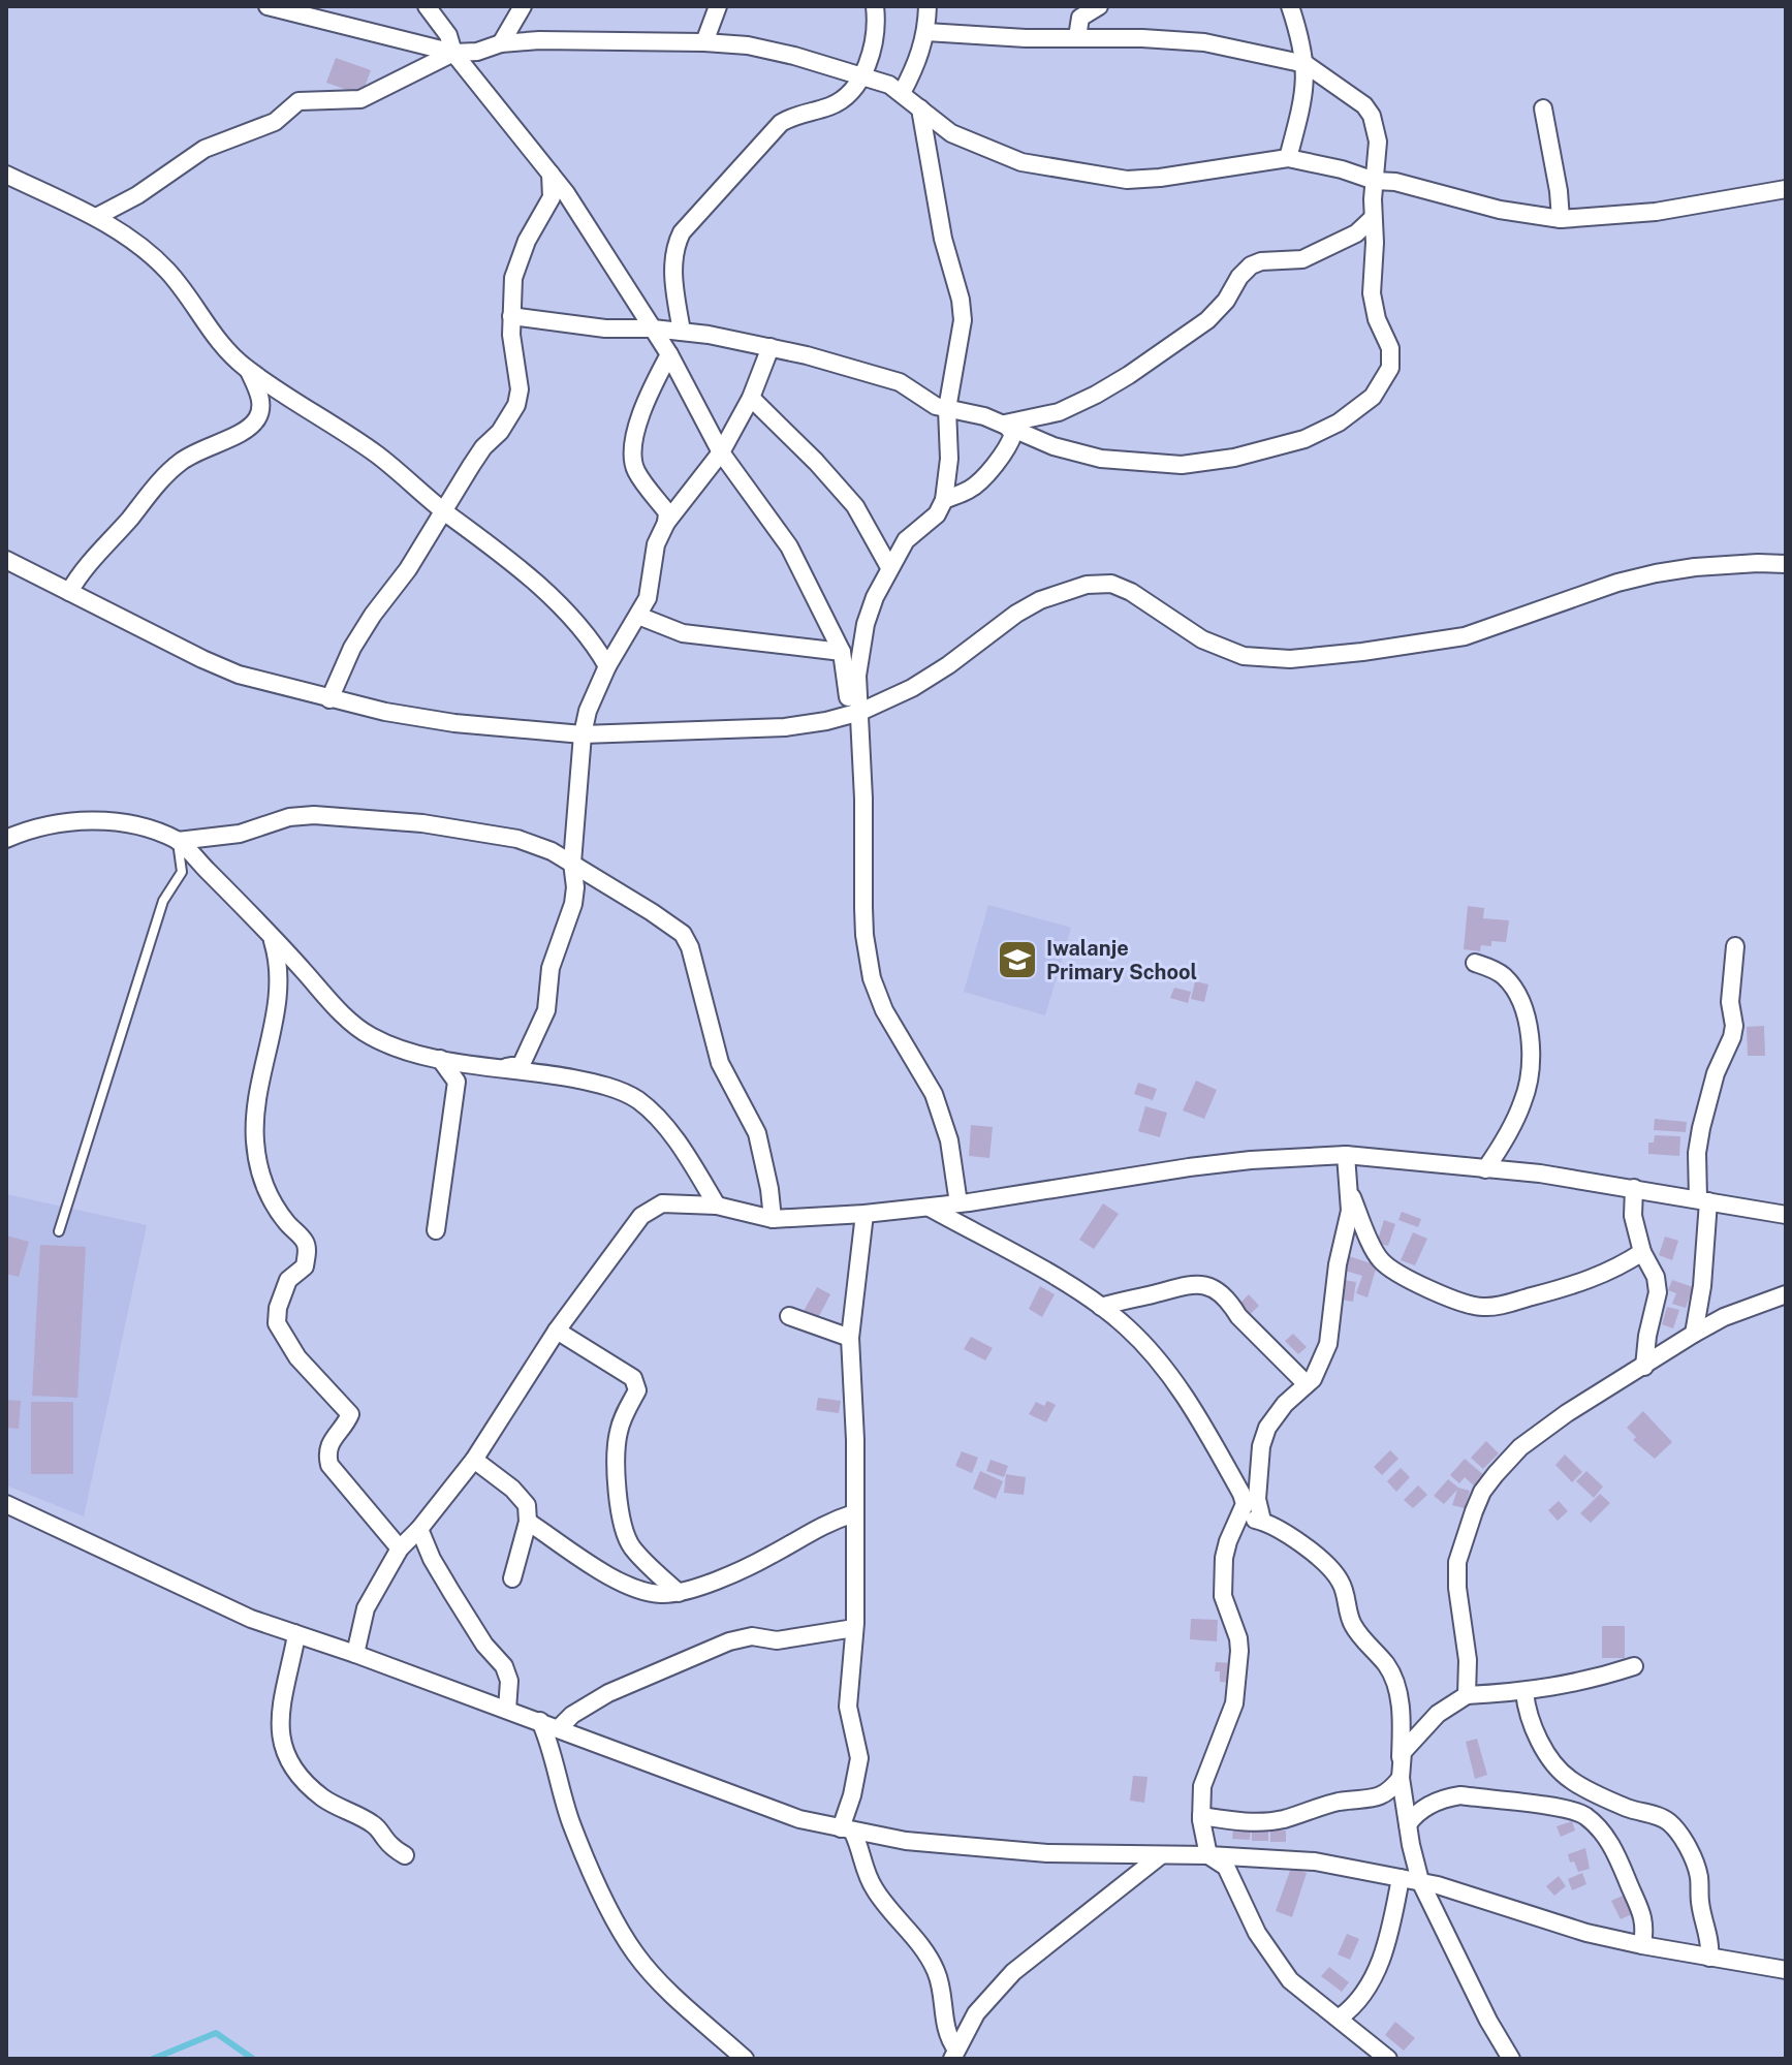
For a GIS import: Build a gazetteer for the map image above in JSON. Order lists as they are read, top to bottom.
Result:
{
  "places": {
    "school or university": ["Iwalanje Primary School"]
  }
}
